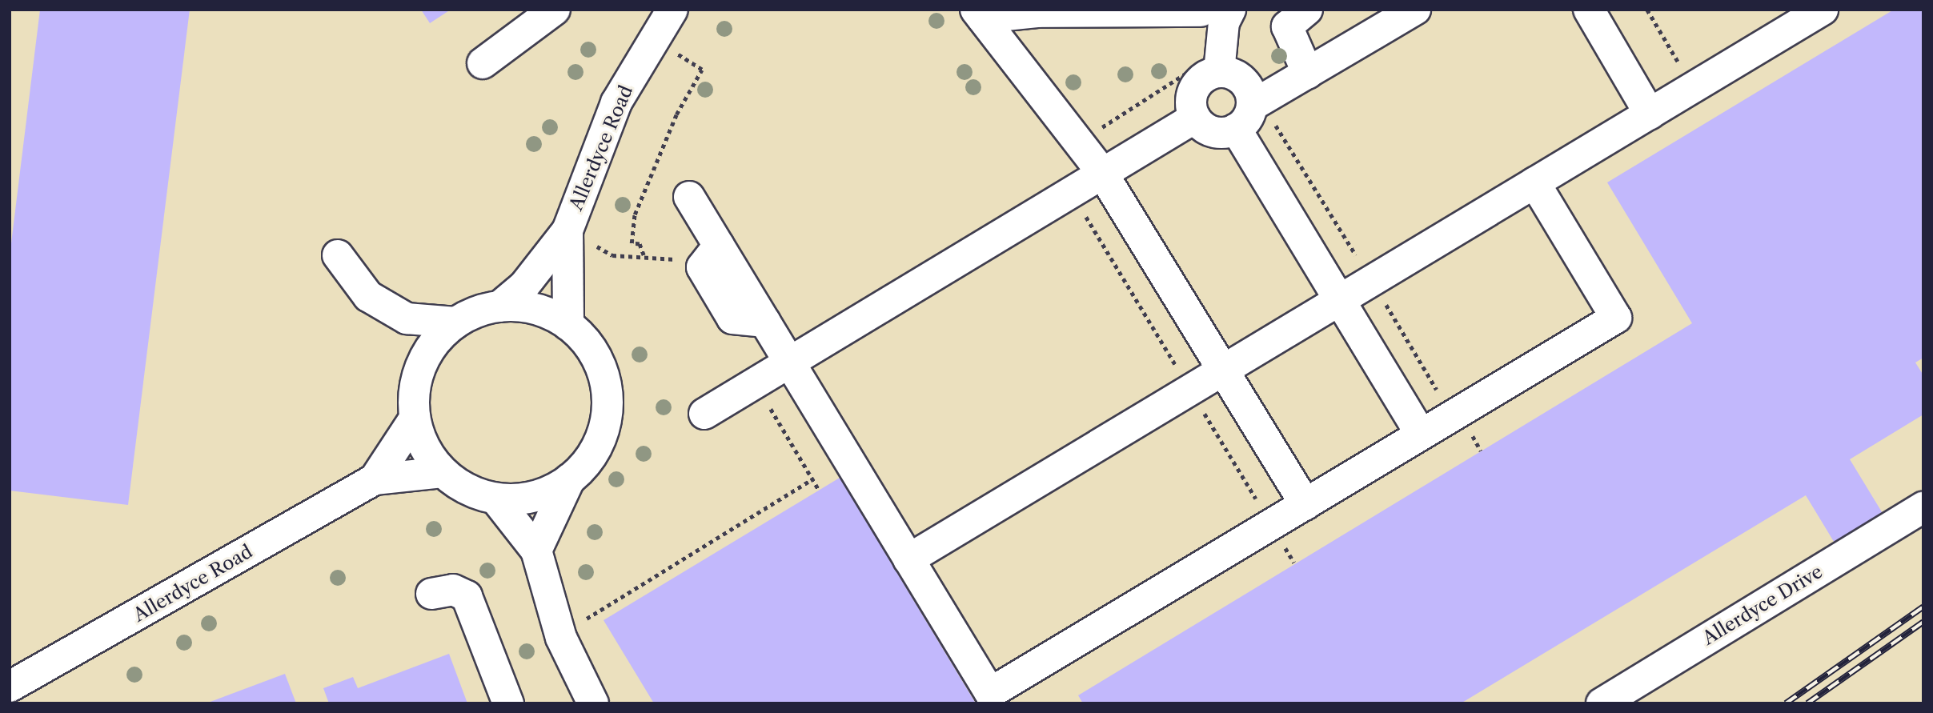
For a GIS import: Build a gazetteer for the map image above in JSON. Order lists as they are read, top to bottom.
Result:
{
  "streets": {
    "street": ["Allerdyce Road", "Allerdyce Drive"]
  }
}
